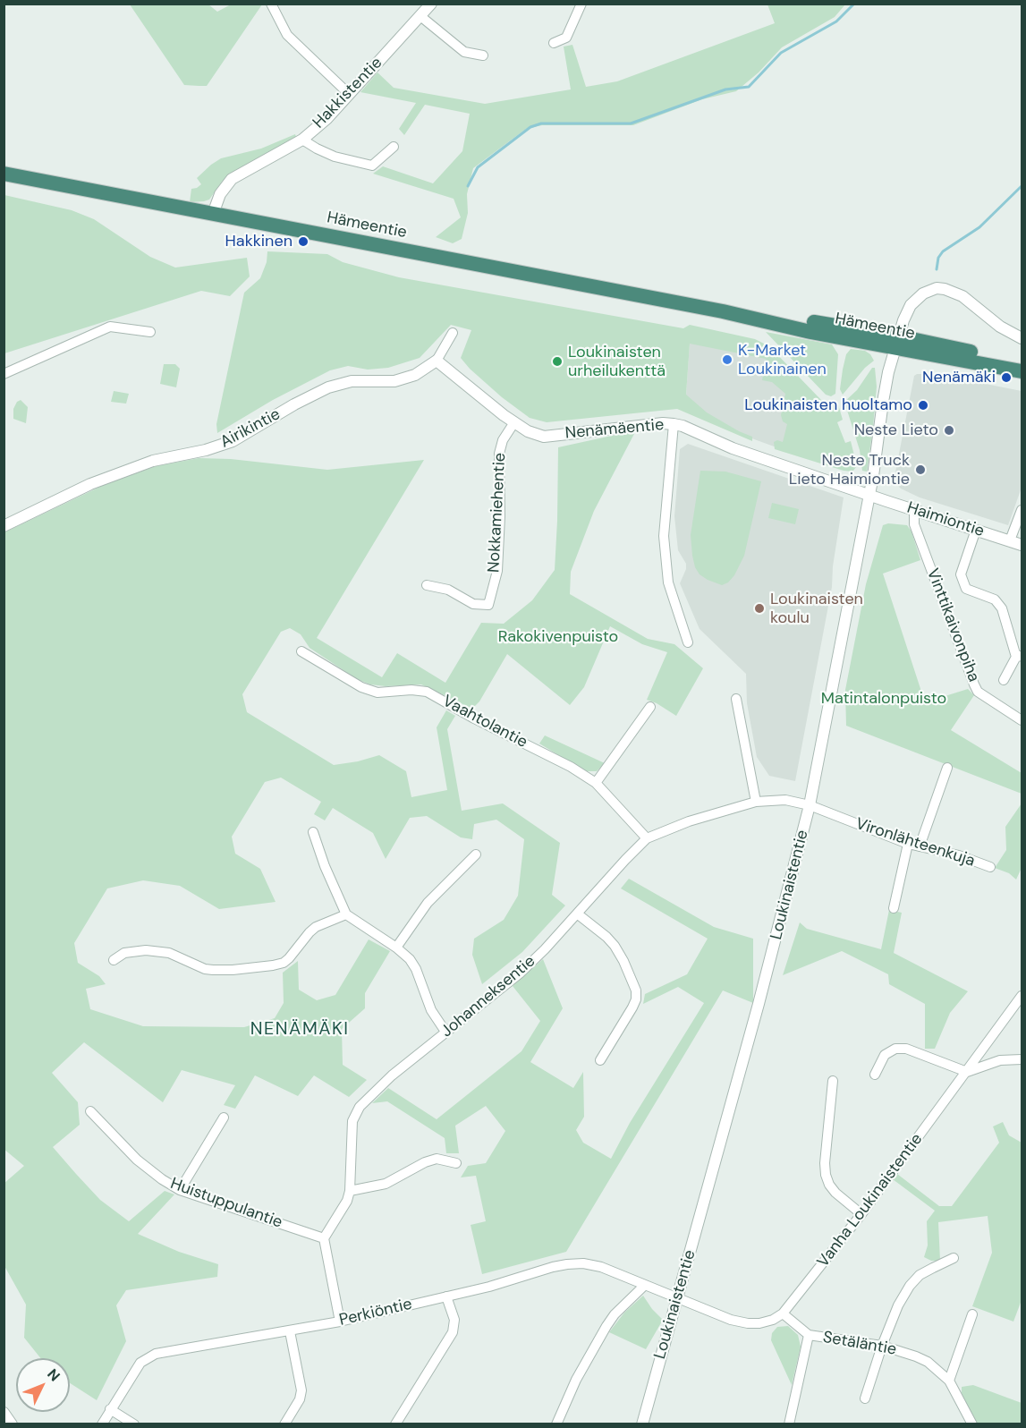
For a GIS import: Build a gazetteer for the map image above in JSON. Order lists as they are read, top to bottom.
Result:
{
  "streets": {
    "highway": ["Hämeentie"],
    "street": [
      "Hakkistentie",
      "Airikintie",
      "Nenämäentie",
      "Nokkamiehentie",
      "Haimiontie",
      "Vinttikaivonpiha",
      "Vaahtolantie",
      "Vironlähteenkuja",
      "Loukinaistentie",
      "Johanneksentie",
      "Vanha Loukinaistentie",
      "Huistuppulantie",
      "Perkiöntie",
      "Setäläntie"
    ]
  },
  "crossings": [
    ["Hakkistentie", "Hämeentie"],
    ["Hämeentie", "Loukinaistentie"],
    ["Airikintie", "Nenämäentie"],
    ["Nenämäentie", "Nokkamiehentie"],
    ["Nenämäentie", "Haimiontie"],
    ["Nenämäentie", "Loukinaistentie"],
    ["Haimiontie", "Vinttikaivonpiha"],
    ["Haimiontie", "Loukinaistentie"],
    ["Vaahtolantie", "Johanneksentie"],
    ["Vironlähteenkuja", "Loukinaistentie"],
    ["Vironlähteenkuja", "Johanneksentie"],
    ["Loukinaistentie", "Johanneksentie"],
    ["Loukinaistentie", "Vanha Loukinaistentie"],
    ["Loukinaistentie", "Perkiöntie"],
    ["Johanneksentie", "Huistuppulantie"],
    ["Vanha Loukinaistentie", "Perkiöntie"]
  ],
  "districts": ["NENÄMÄKI"],
  "parks": ["Rakokivenpuisto", "Matintalonpuisto"],
  "places": [
    "Hakkinen",
    "K-Market Loukinainen",
    "Loukinaisten urheilukenttä",
    "Nenämäki",
    "Loukinaisten huoltamo",
    "Neste Lieto",
    "Neste Truck Lieto Haimiontie",
    "Loukinaisten koulu"
  ],
  "north": "top right"
}
